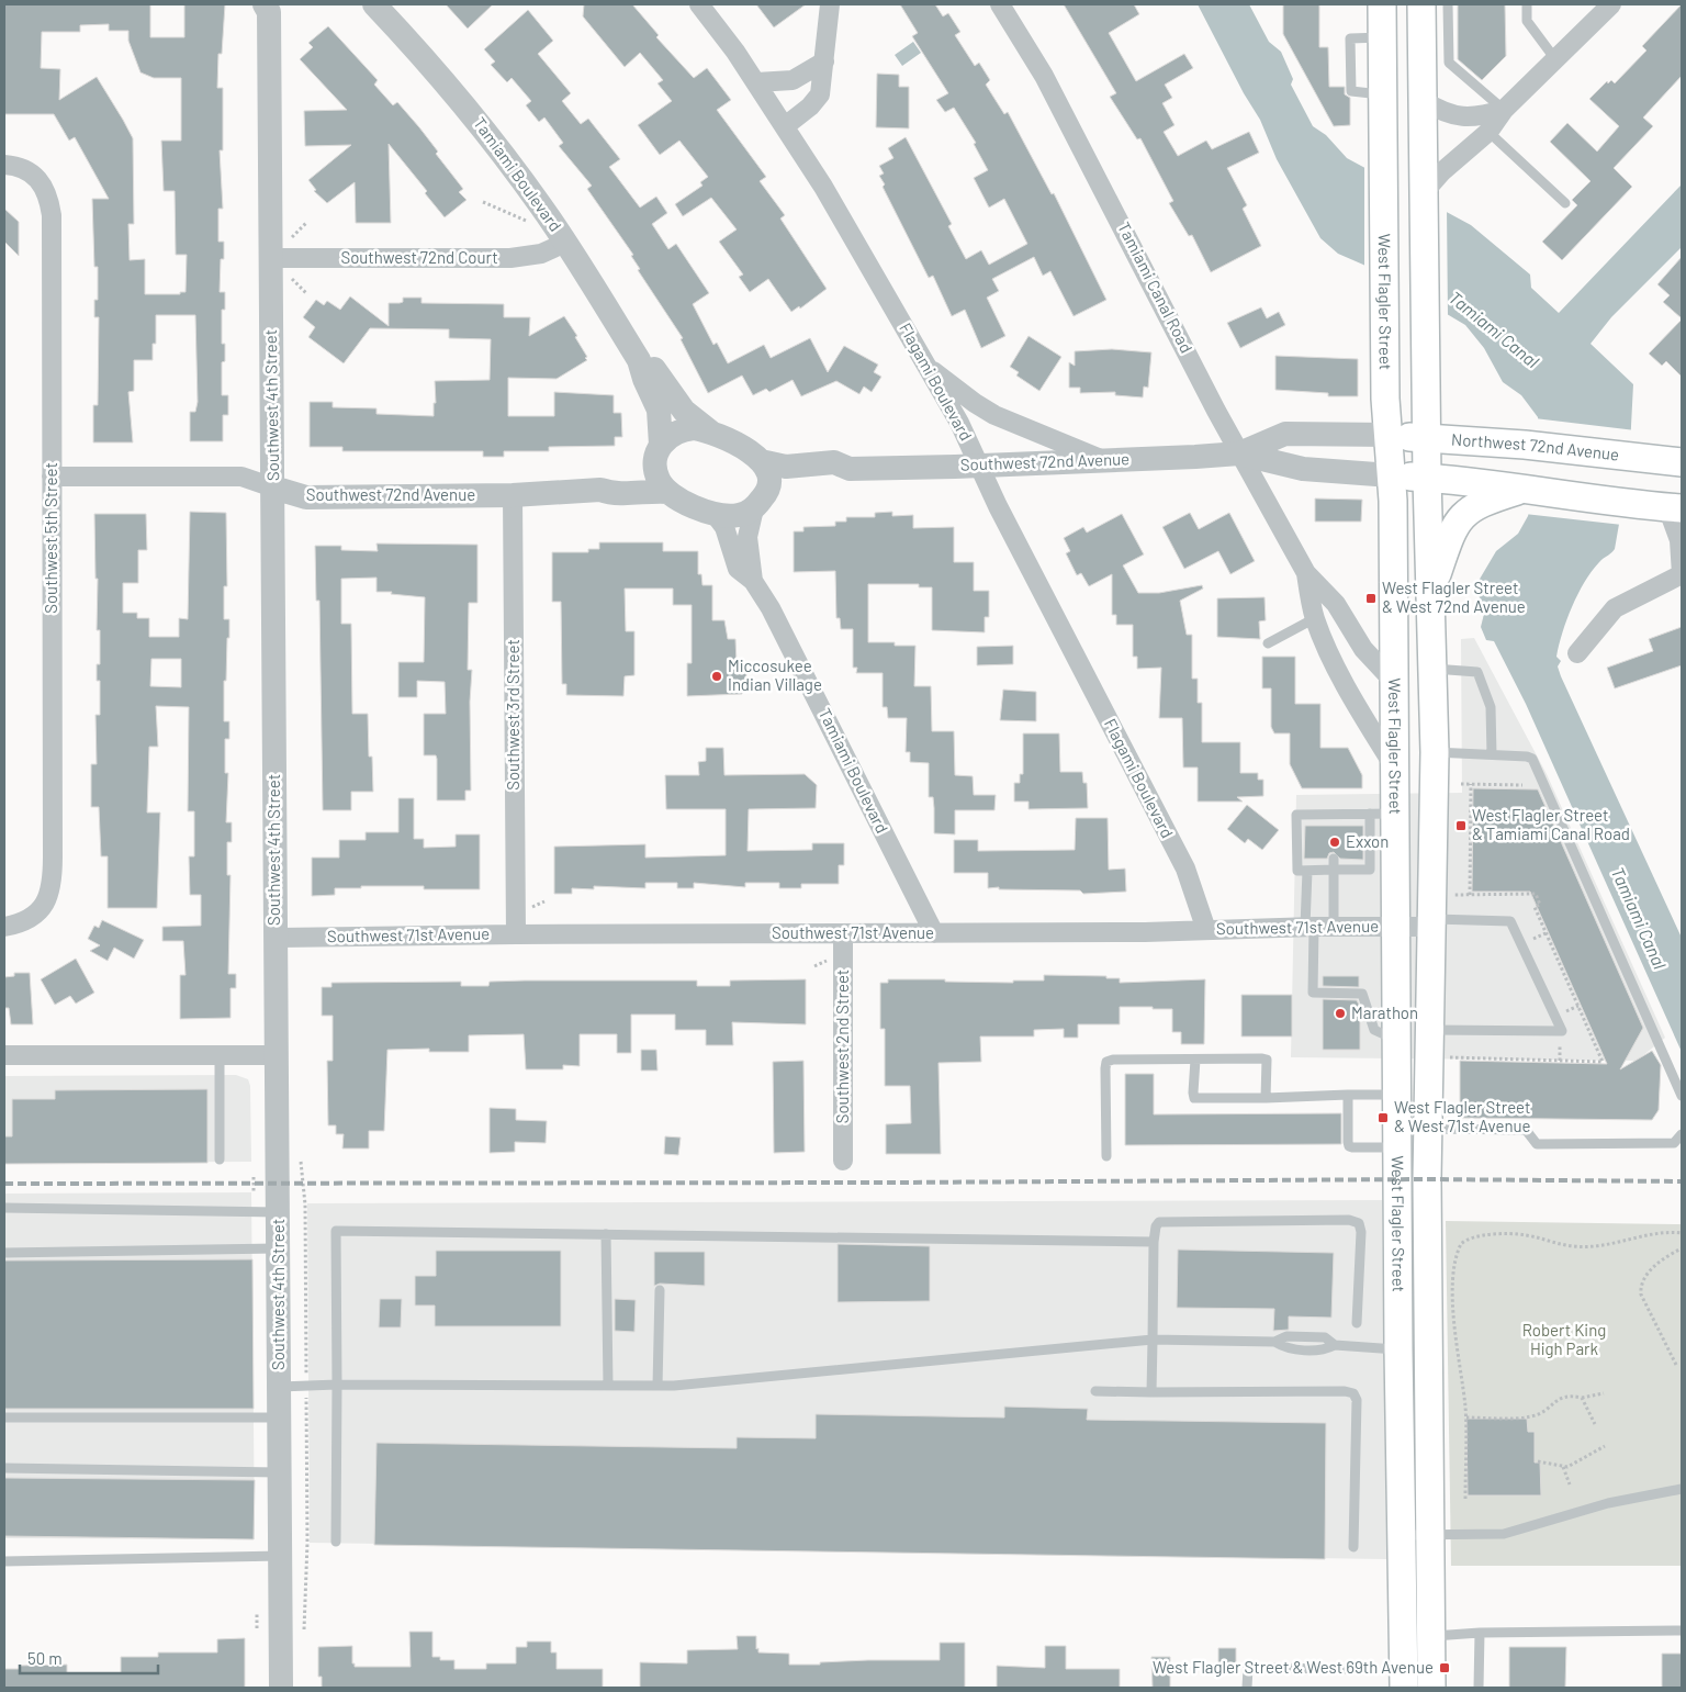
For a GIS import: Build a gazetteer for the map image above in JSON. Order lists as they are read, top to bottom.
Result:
{
  "streets": {
    "main road": ["West Flagler Street", "Northwest 72nd Avenue"],
    "street": [
      "Tamiami Boulevard",
      "Southwest 72nd Court",
      "Tamiami Canal Road",
      "Flagami Boulevard",
      "Southwest 4th Street",
      "Southwest 72nd Avenue",
      "Southwest 5th Street",
      "Southwest 3rd Street",
      "Southwest 71st Avenue",
      "Southwest 2nd Street"
    ]
  },
  "crossings": [
    ["Tamiami Boulevard", "Southwest 72nd Court"],
    ["Tamiami Boulevard", "Southwest 72nd Avenue"],
    ["Tamiami Boulevard", "Southwest 71st Avenue"],
    ["Southwest 72nd Court", "Southwest 4th Street"],
    ["Tamiami Canal Road", "West Flagler Street"],
    ["Tamiami Canal Road", "Southwest 72nd Avenue"],
    ["West Flagler Street", "Northwest 72nd Avenue"],
    ["West Flagler Street", "Southwest 72nd Avenue"],
    ["West Flagler Street", "Southwest 71st Avenue"],
    ["Flagami Boulevard", "Southwest 72nd Avenue"],
    ["Flagami Boulevard", "Southwest 71st Avenue"],
    ["Southwest 4th Street", "Southwest 72nd Avenue"],
    ["Southwest 4th Street", "Southwest 71st Avenue"],
    ["Northwest 72nd Avenue", "Southwest 72nd Avenue"],
    ["Southwest 72nd Avenue", "Southwest 5th Street"],
    ["Southwest 72nd Avenue", "Southwest 3rd Street"],
    ["Southwest 3rd Street", "Southwest 71st Avenue"],
    ["Southwest 71st Avenue", "Southwest 2nd Street"]
  ],
  "water": ["Tamiami Canal"],
  "parks": ["Robert King High Park"],
  "places": {
    "transit": [
      "West Flagler Street & West 72nd Avenue",
      "West Flagler Street & Tamiami Canal Road",
      "West Flagler Street & West 71st Avenue",
      "West Flagler Street & West 69th Avenue"
    ],
    "other": ["Miccosukee Indian Village", "Exxon", "Marathon"]
  },
  "scale_bar": "50 m"
}
